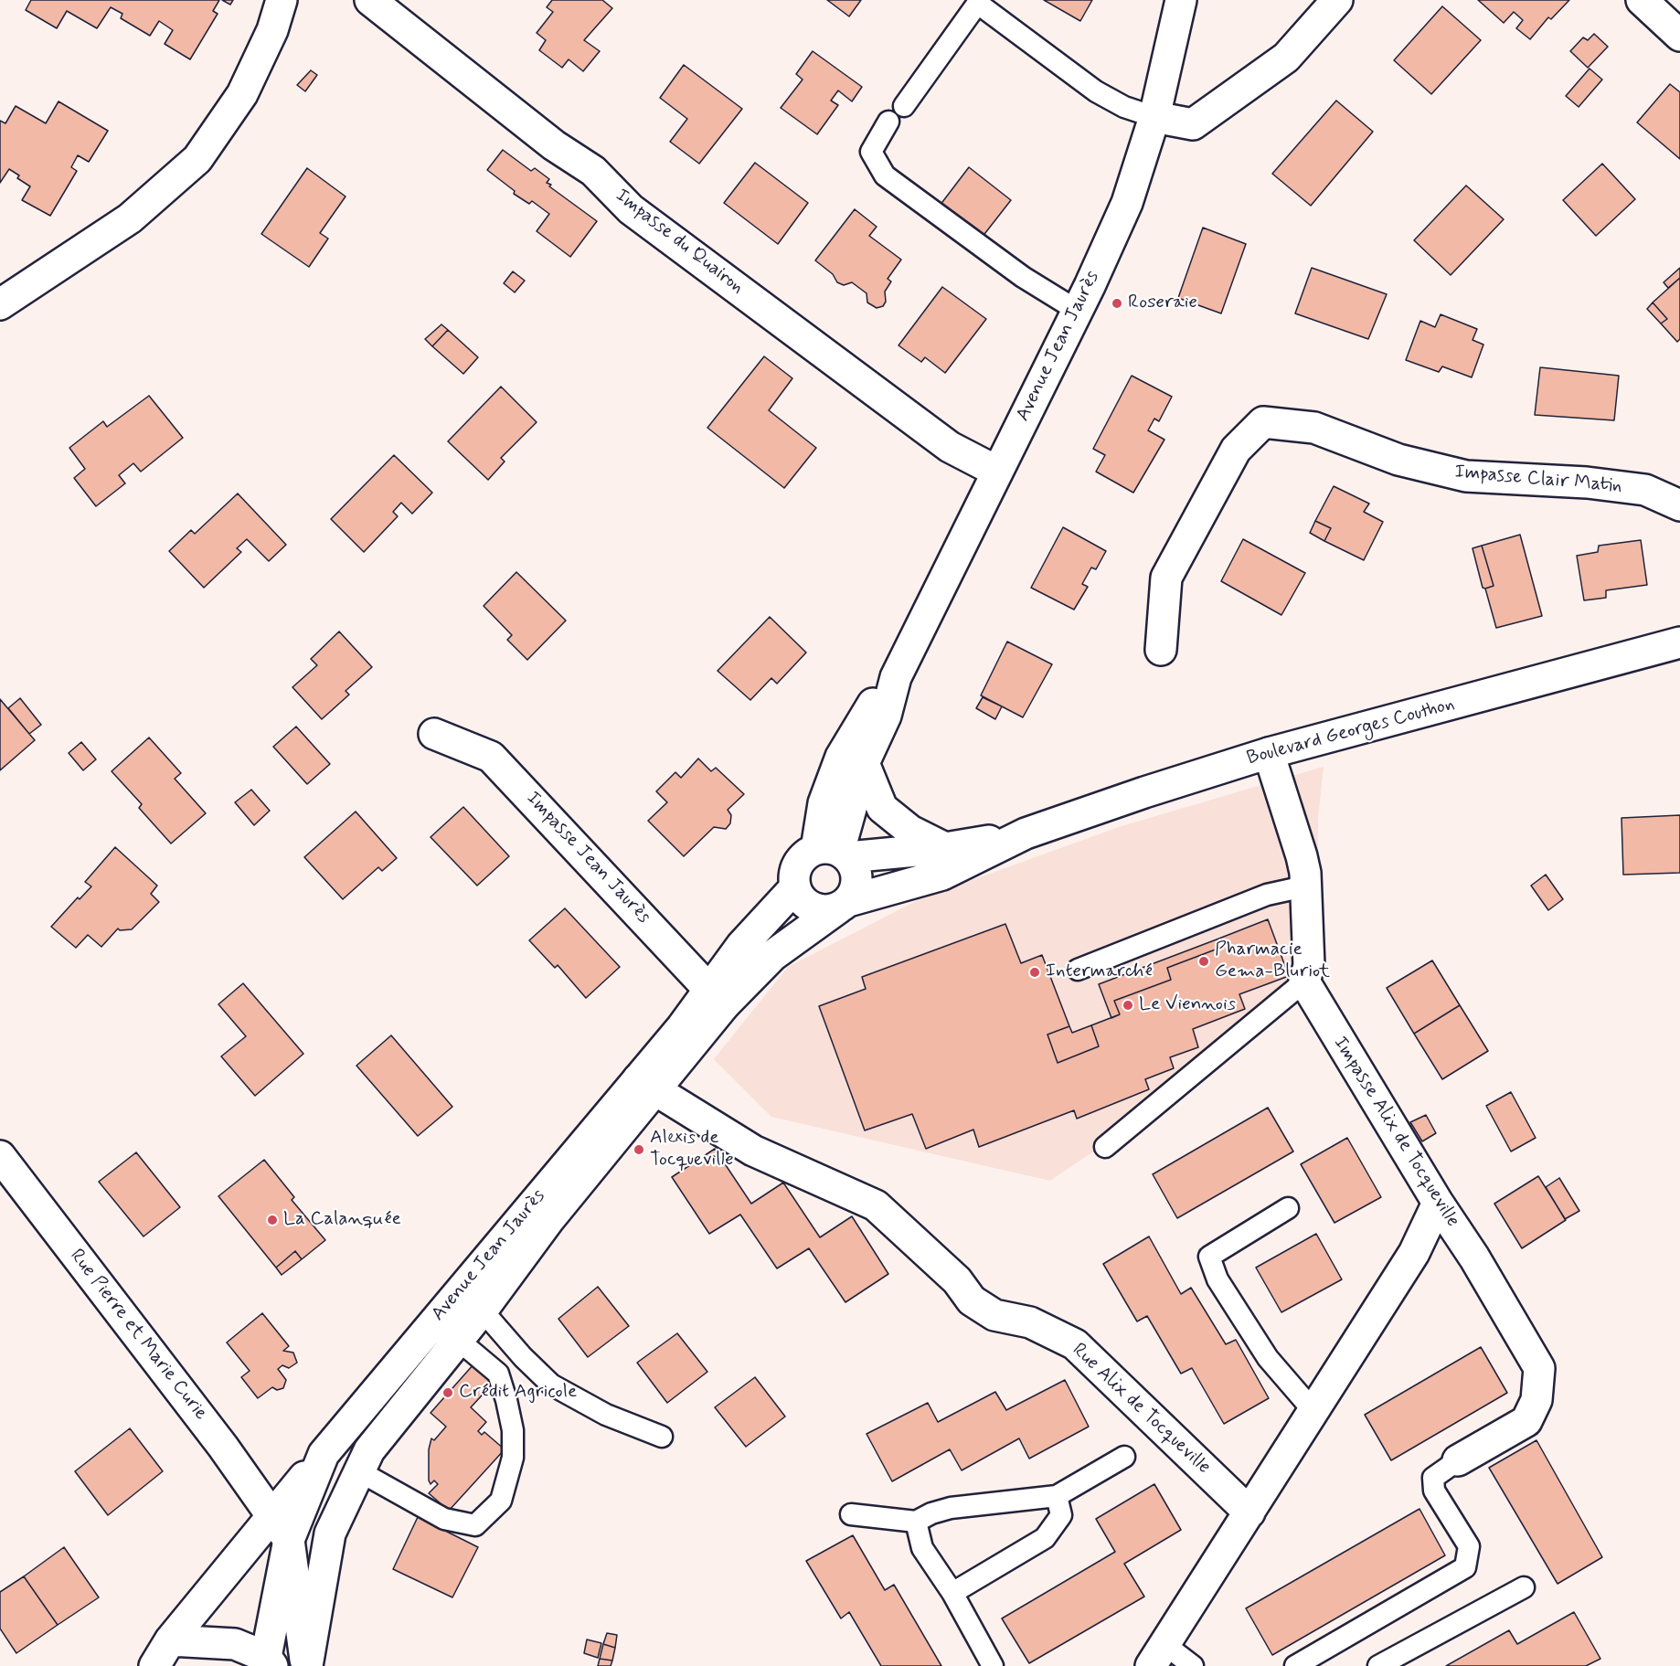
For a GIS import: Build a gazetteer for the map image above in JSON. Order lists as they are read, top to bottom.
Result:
{
  "streets": {
    "street": [
      "Impasse du Quairon",
      "Avenue Jean Jaurès",
      "Impasse Clair Matin",
      "Boulevard Georges Couthon",
      "Impasse Jean Jaurès",
      "Impasse Alix de Tocqueville",
      "Rue Pierre et Marie Curie",
      "Rue Alix de Tocqueville"
    ]
  },
  "crossings": [
    ["Impasse du Quairon", "Avenue Jean Jaurès"],
    ["Avenue Jean Jaurès", "Boulevard Georges Couthon"],
    ["Avenue Jean Jaurès", "Impasse Jean Jaurès"],
    ["Avenue Jean Jaurès", "Rue Pierre et Marie Curie"],
    ["Avenue Jean Jaurès", "Rue Alix de Tocqueville"]
  ],
  "places": [
    "Roseraie",
    "Pharmacie Gema-Bluriot",
    "Intermarché",
    "Le Viennois",
    "Alexis de Tocqueville",
    "La Calanquée",
    "Crédit Agricole"
  ]
}
